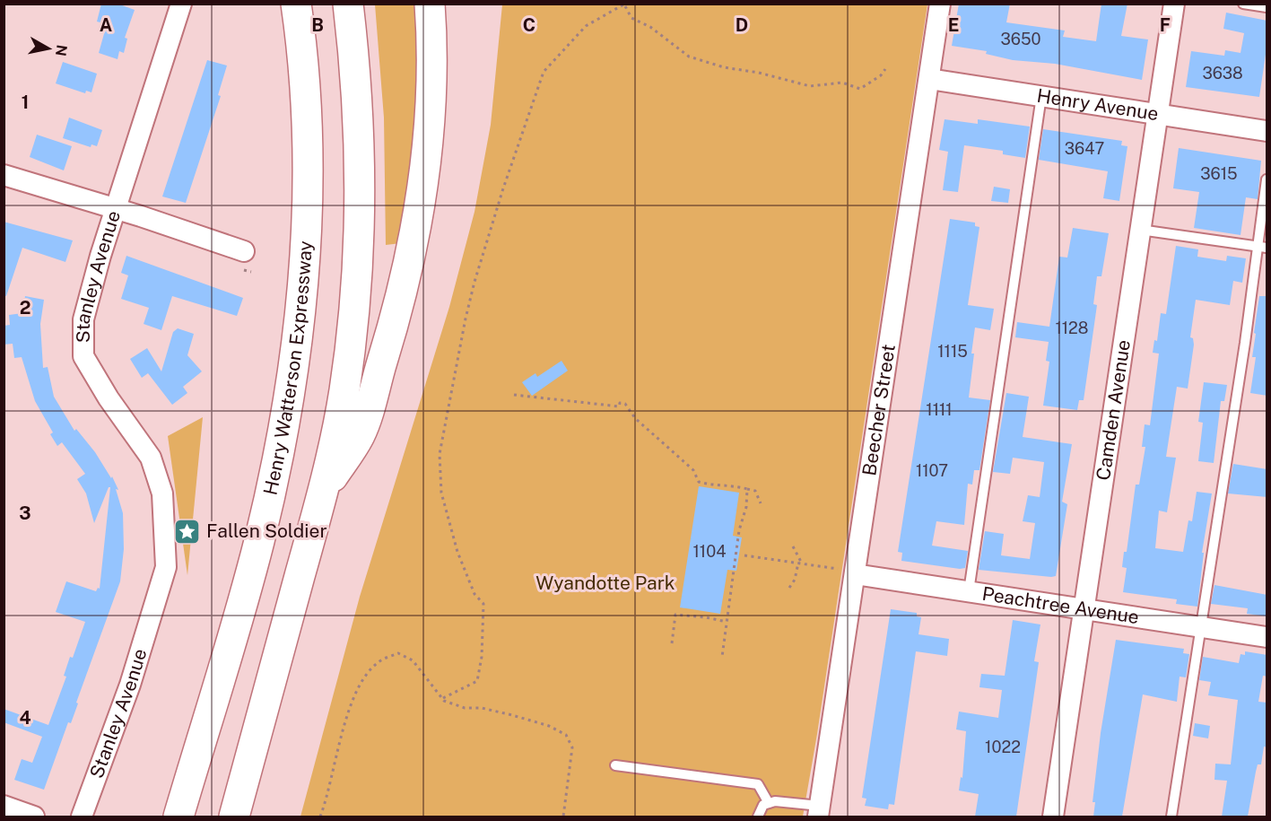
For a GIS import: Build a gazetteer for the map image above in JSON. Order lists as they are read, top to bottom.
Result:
{
  "streets": {
    "highway": ["Henry Watterson Expressway"],
    "street": [
      "Henry Avenue",
      "Stanley Avenue",
      "Camden Avenue",
      "Beecher Street",
      "Peachtree Avenue"
    ]
  },
  "crossings": [
    ["Henry Avenue", "Camden Avenue"],
    ["Henry Avenue", "Beecher Street"],
    ["Camden Avenue", "Peachtree Avenue"],
    ["Beecher Street", "Peachtree Avenue"]
  ],
  "parks": ["Wyandotte Park"],
  "places": {
    "place": ["Fallen Soldier"]
  },
  "house_numbers": [
    "3650",
    "3638",
    "3647",
    "3615",
    "1128",
    "1115",
    "1111",
    "1107",
    "1104",
    "1022"
  ],
  "north": "right",
  "grid": {
    "columns": [
      "A",
      "B",
      "C",
      "D",
      "E",
      "F"
    ],
    "rows": [
      "1",
      "2",
      "3",
      "4"
    ]
  }
}
